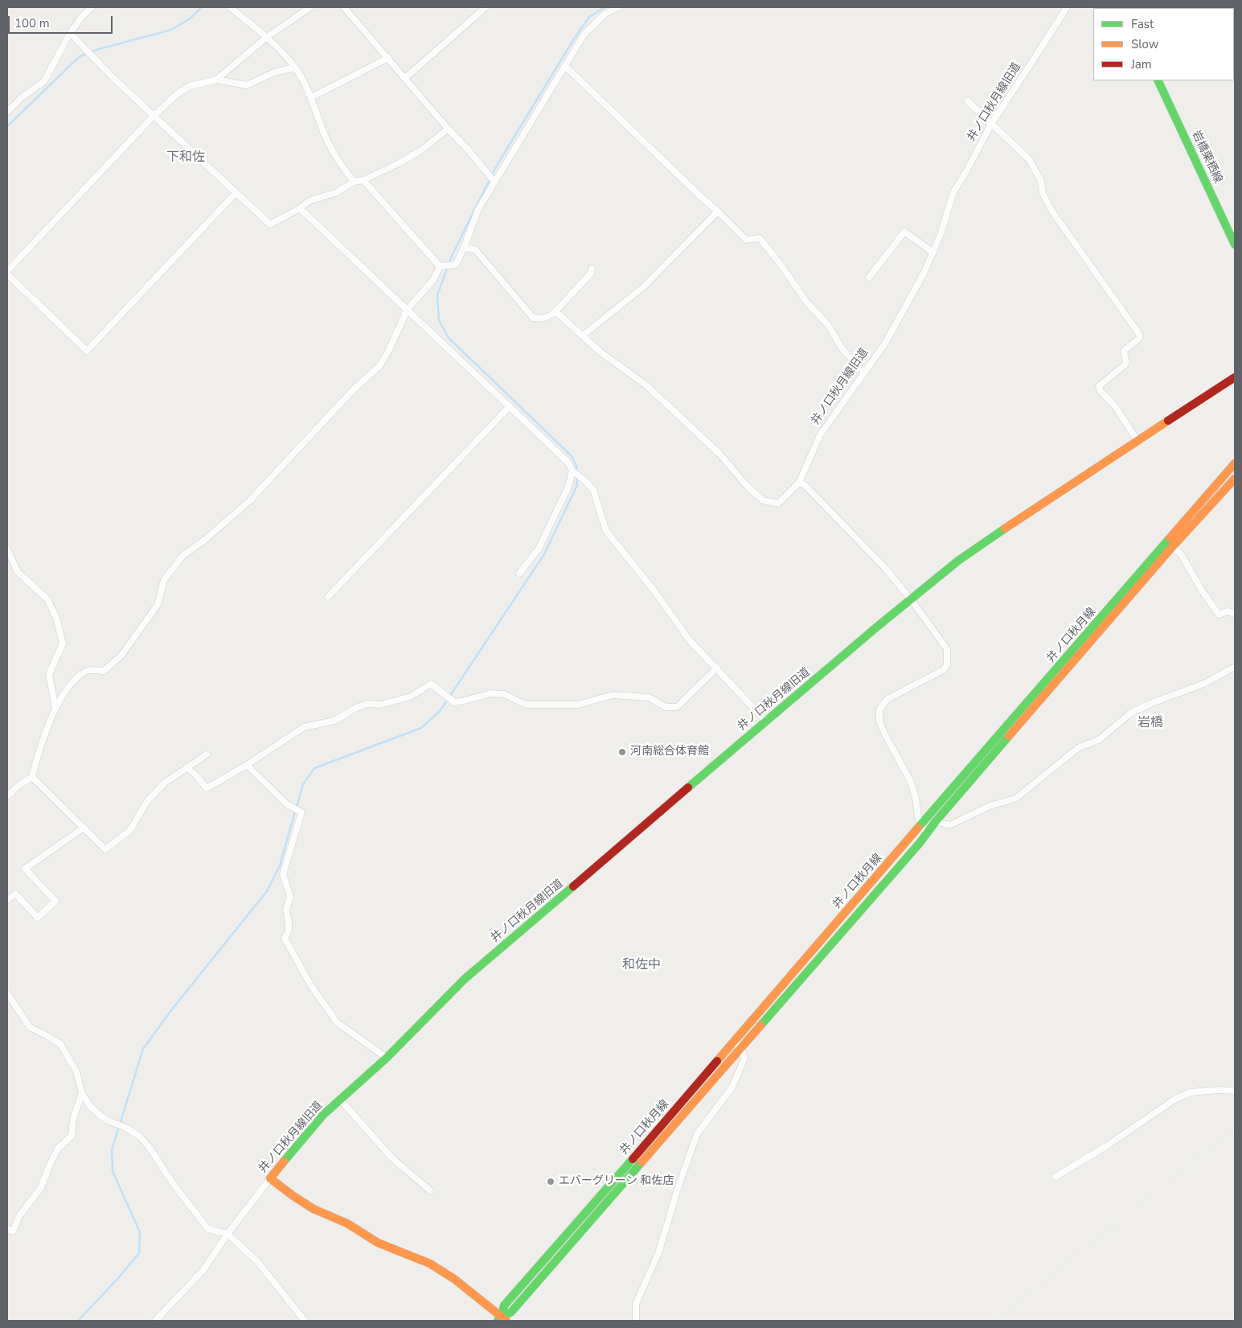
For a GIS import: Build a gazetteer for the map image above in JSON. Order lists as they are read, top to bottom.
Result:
{
  "streets": {
    "main road": ["井ノ口秋月線旧道", "岩橋栗栖線", "井ノ口秋月線"]
  },
  "districts": ["下和佐", "岩橋", "和佐中"],
  "places": ["河南総合体育館", "エバーグリーン 和佐店"],
  "legend": ["Fast", "Slow", "Jam"],
  "scale_bar": "100 m"
}
